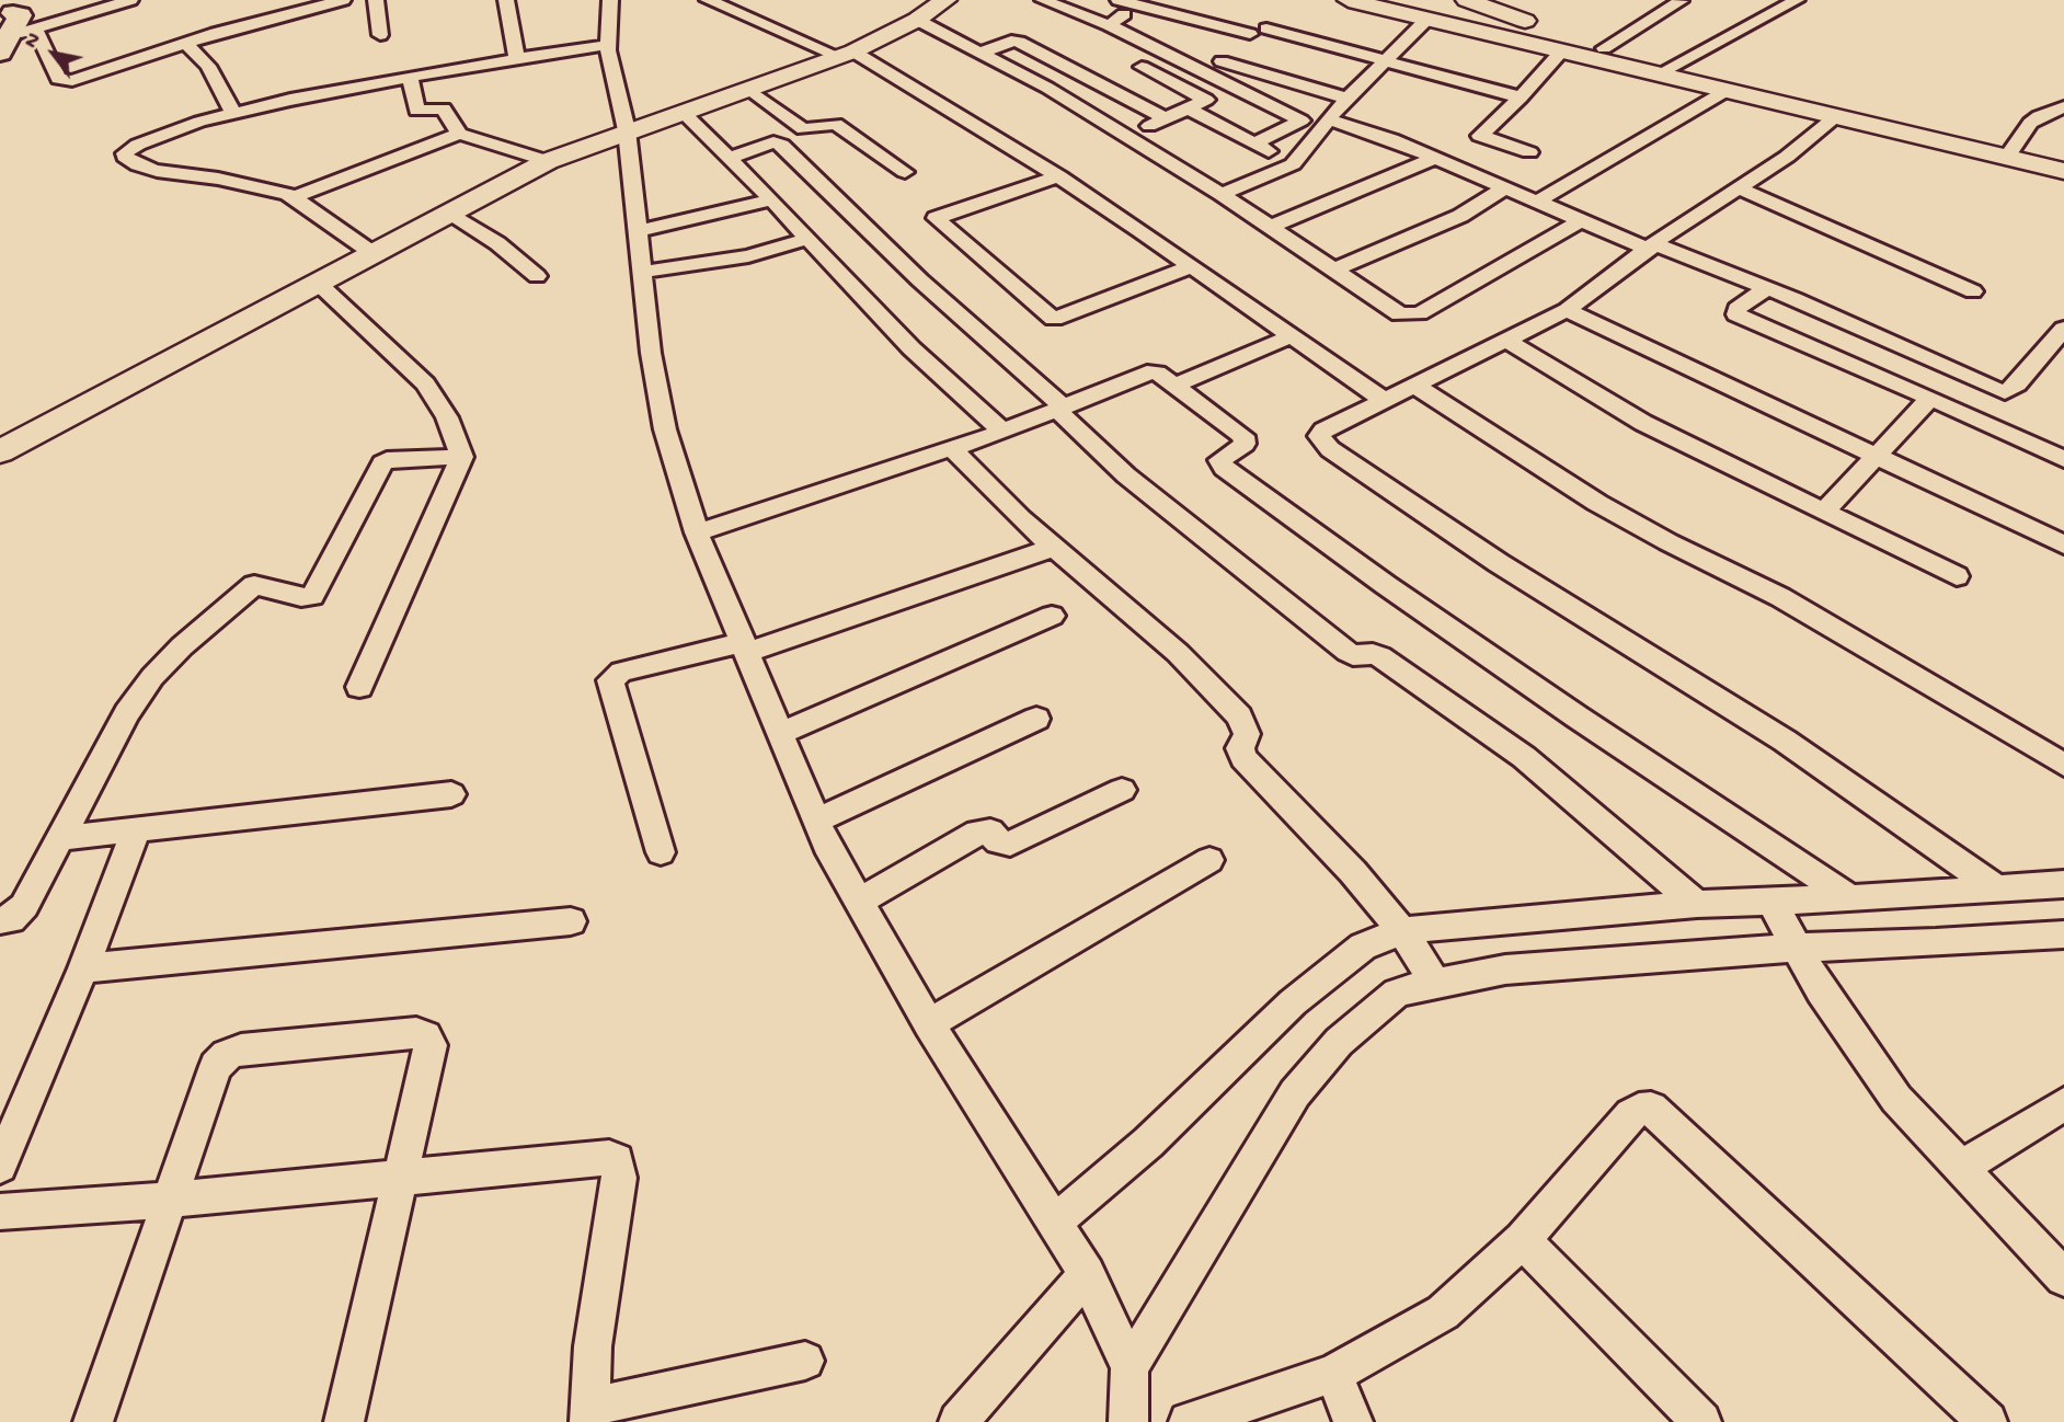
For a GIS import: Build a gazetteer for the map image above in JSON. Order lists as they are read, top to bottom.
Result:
{
  "north": "top left"
}
